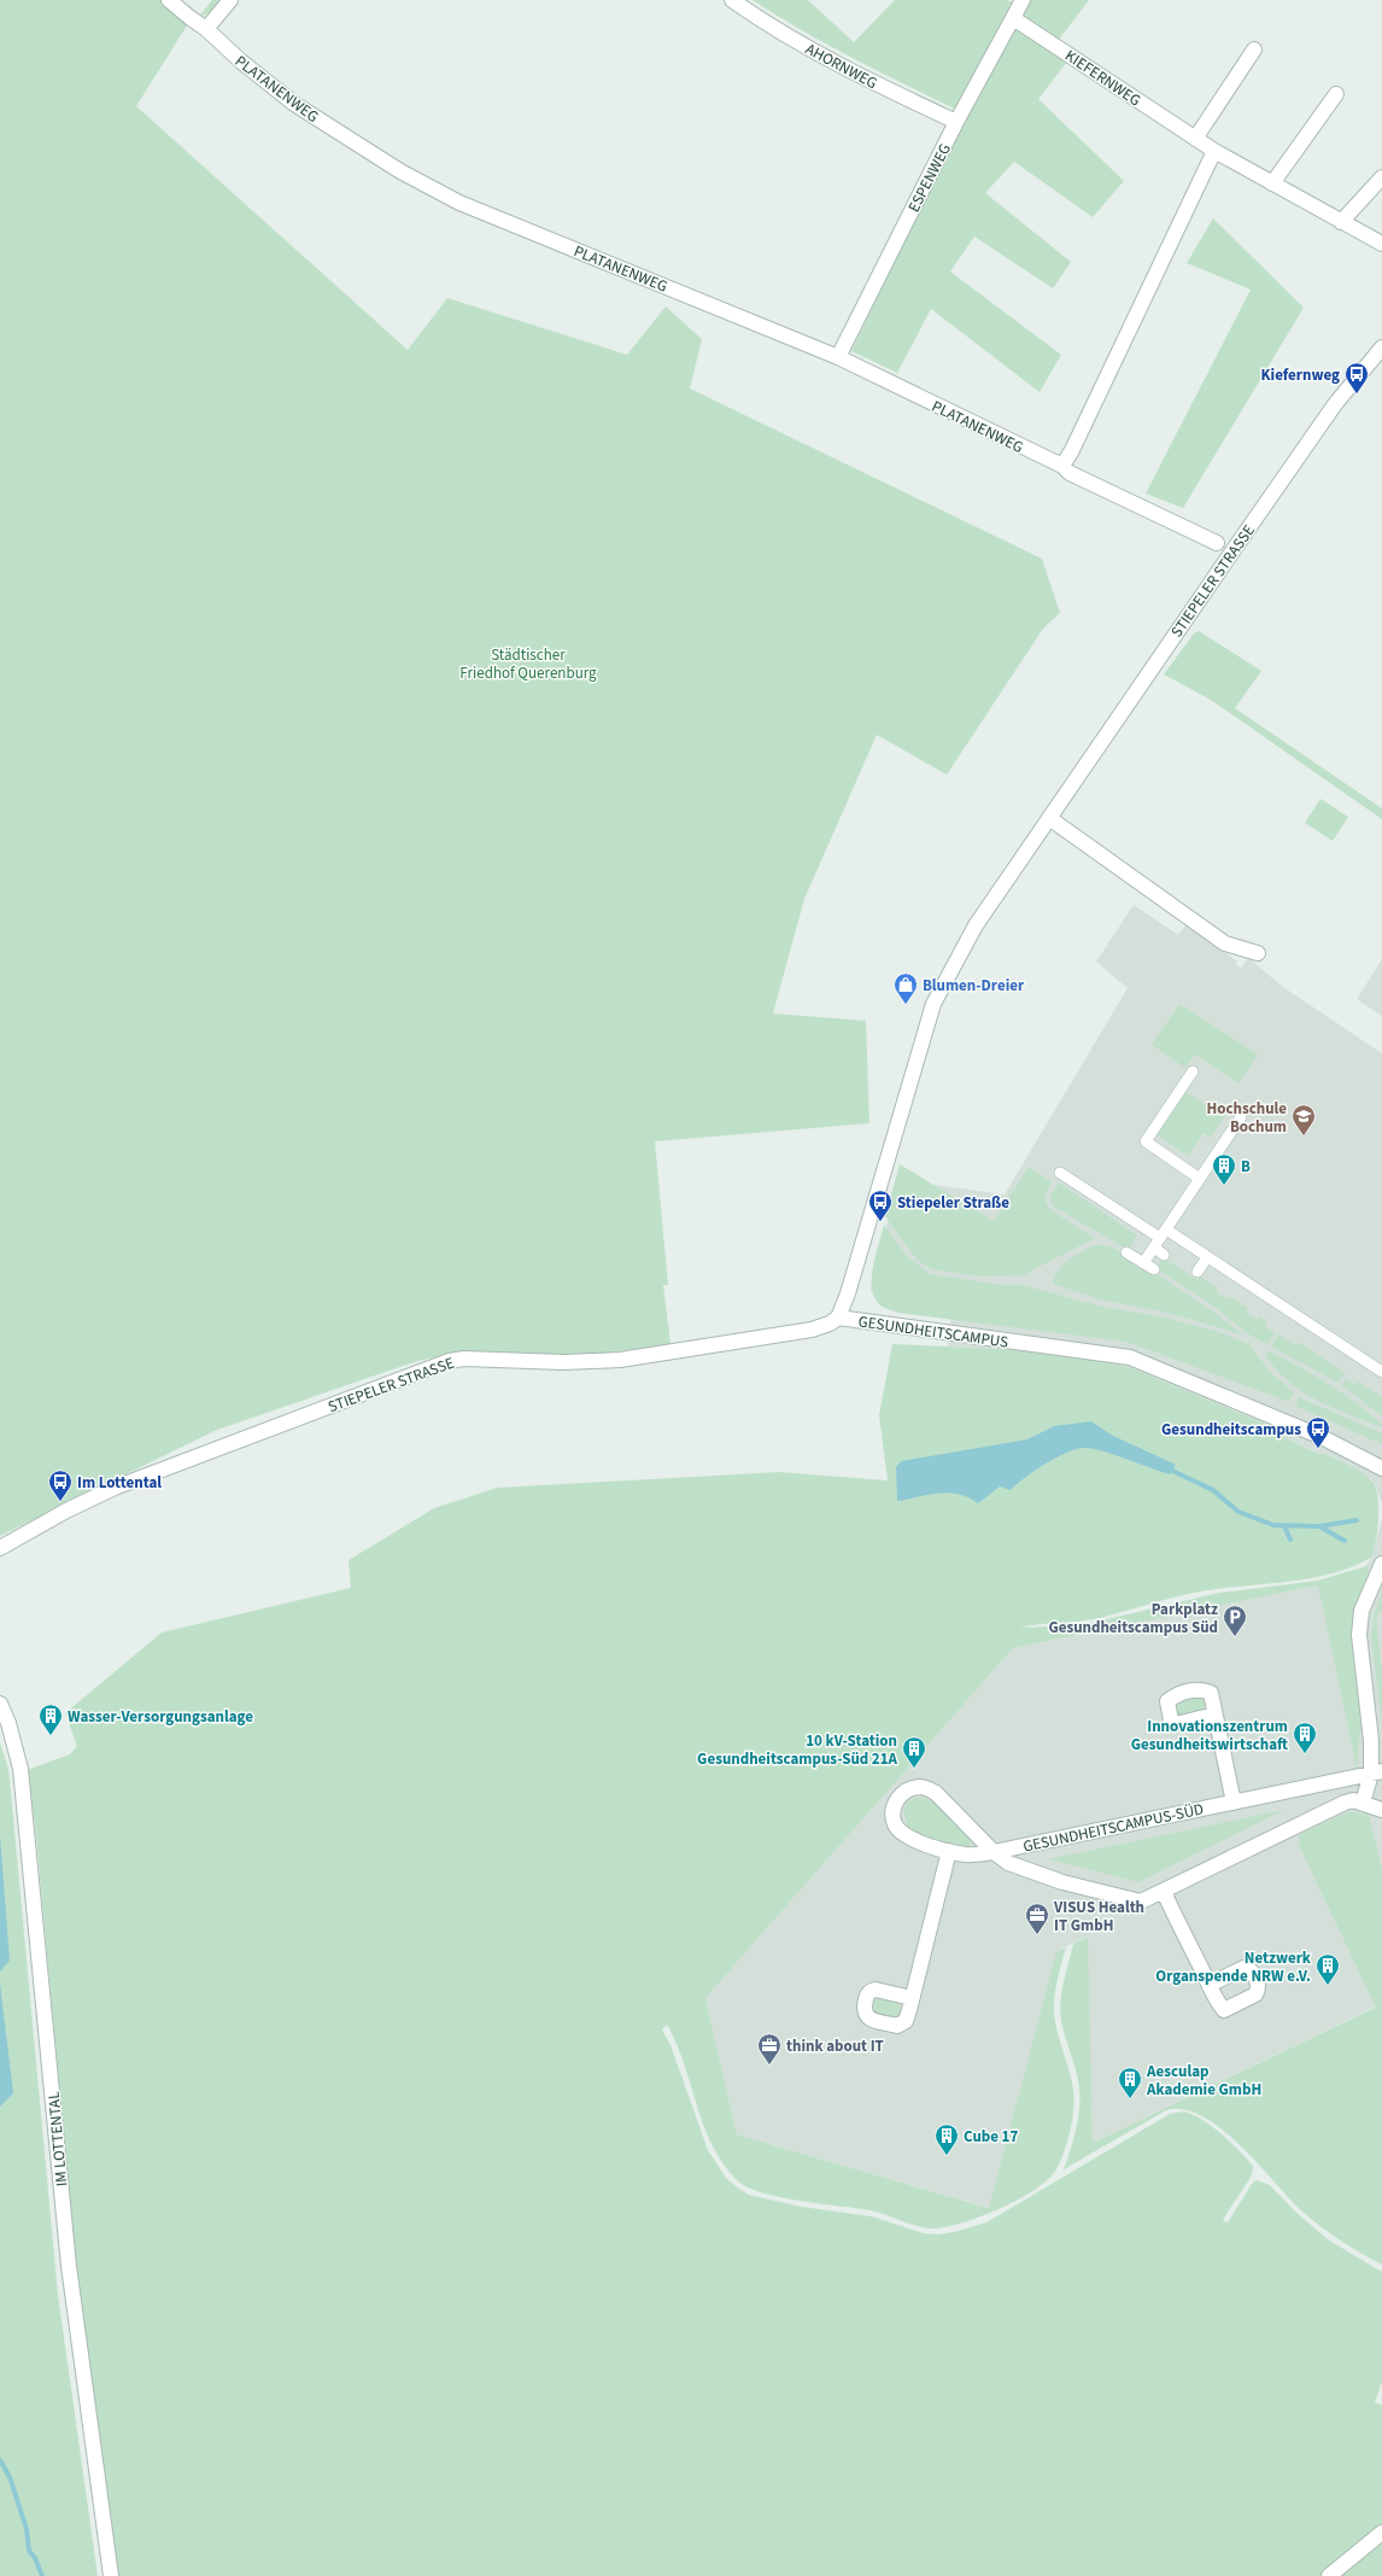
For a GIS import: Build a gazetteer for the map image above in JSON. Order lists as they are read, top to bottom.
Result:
{
  "streets": {
    "street": [
      "AHORNWEG",
      "KIEFERNWEG",
      "PLATANENWEG",
      "ESPENWEG",
      "STIEPELER STRASSE",
      "GESUNDHEITSCAMPUS",
      "GESUNDHEITSCAMPUS-SÜD",
      "IM LOTTENTAL"
    ]
  },
  "crossings": [
    ["AHORNWEG", "ESPENWEG"],
    ["KIEFERNWEG", "ESPENWEG"],
    ["PLATANENWEG", "ESPENWEG"],
    ["STIEPELER STRASSE", "GESUNDHEITSCAMPUS"]
  ],
  "parks": ["Städtischer Friedhof Querenburg"],
  "places": {
    "bus stop": [
      "Kiefernweg",
      "Stiepeler Straße",
      "Gesundheitscampus",
      "Im Lottental"
    ],
    "shop": ["Blumen-Dreier"],
    "school or university": ["Hochschule Bochum"],
    "building": [
      "B",
      "Wasser-Versorgungsanlage",
      "Innovationszentrum Gesundheitswirtschaft",
      "10 kV-Station Gesundheitscampus-Süd 21A",
      "Netzwerk Organspende NRW e.V.",
      "Aesculap Akademie GmbH",
      "Cube 17"
    ],
    "parking": ["Parkplatz Gesundheitscampus Süd"],
    "office": ["VISUS Health IT GmbH", "think about IT"]
  }
}
